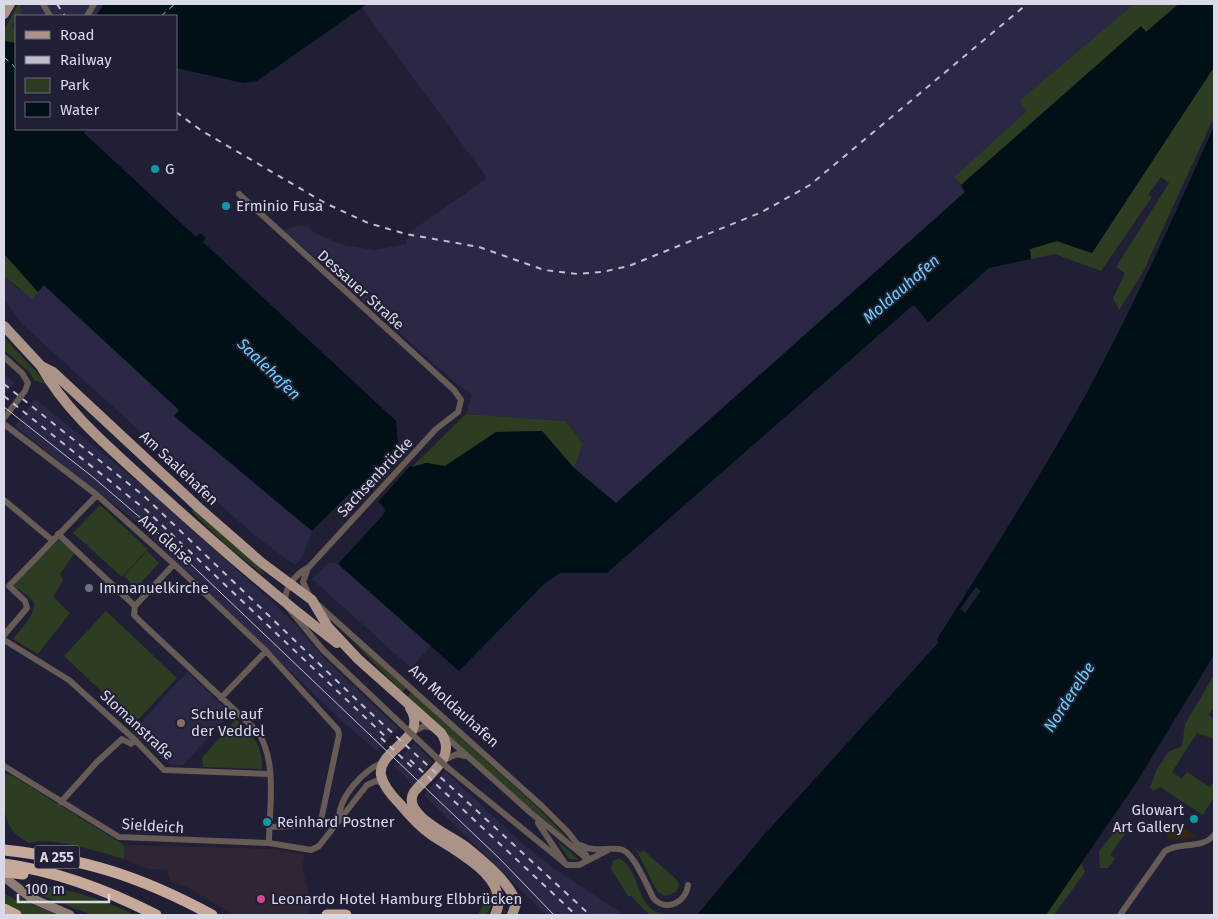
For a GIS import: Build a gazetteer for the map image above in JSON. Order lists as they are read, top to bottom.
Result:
{
  "streets": {
    "highway": ["A 255"],
    "main road": ["Am Saalehafen", "Am Moldauhafen"],
    "street": [
      "Dessauer Straße",
      "Sachsenbrücke",
      "Am Gleise",
      "Slomanstraße",
      "Sieldeich"
    ]
  },
  "crossings": [
    ["Dessauer Straße", "Sachsenbrücke"],
    ["Am Saalehafen", "Sachsenbrücke"],
    ["Am Saalehafen", "Am Moldauhafen"],
    ["Sachsenbrücke", "Am Moldauhafen"]
  ],
  "water": ["Moldauhafen", "Saalehafen", "Norderelbe"],
  "places": [
    "G",
    "Erminio Fusa",
    "Immanuelkirche",
    "Schule auf der Veddel",
    "Glowart Art Gallery",
    "Reinhard Postner",
    "Leonardo Hotel Hamburg Elbbrücken"
  ],
  "legend": [
    "Road",
    "Railway",
    "Park",
    "Water"
  ],
  "scale_bar": "100 m"
}
